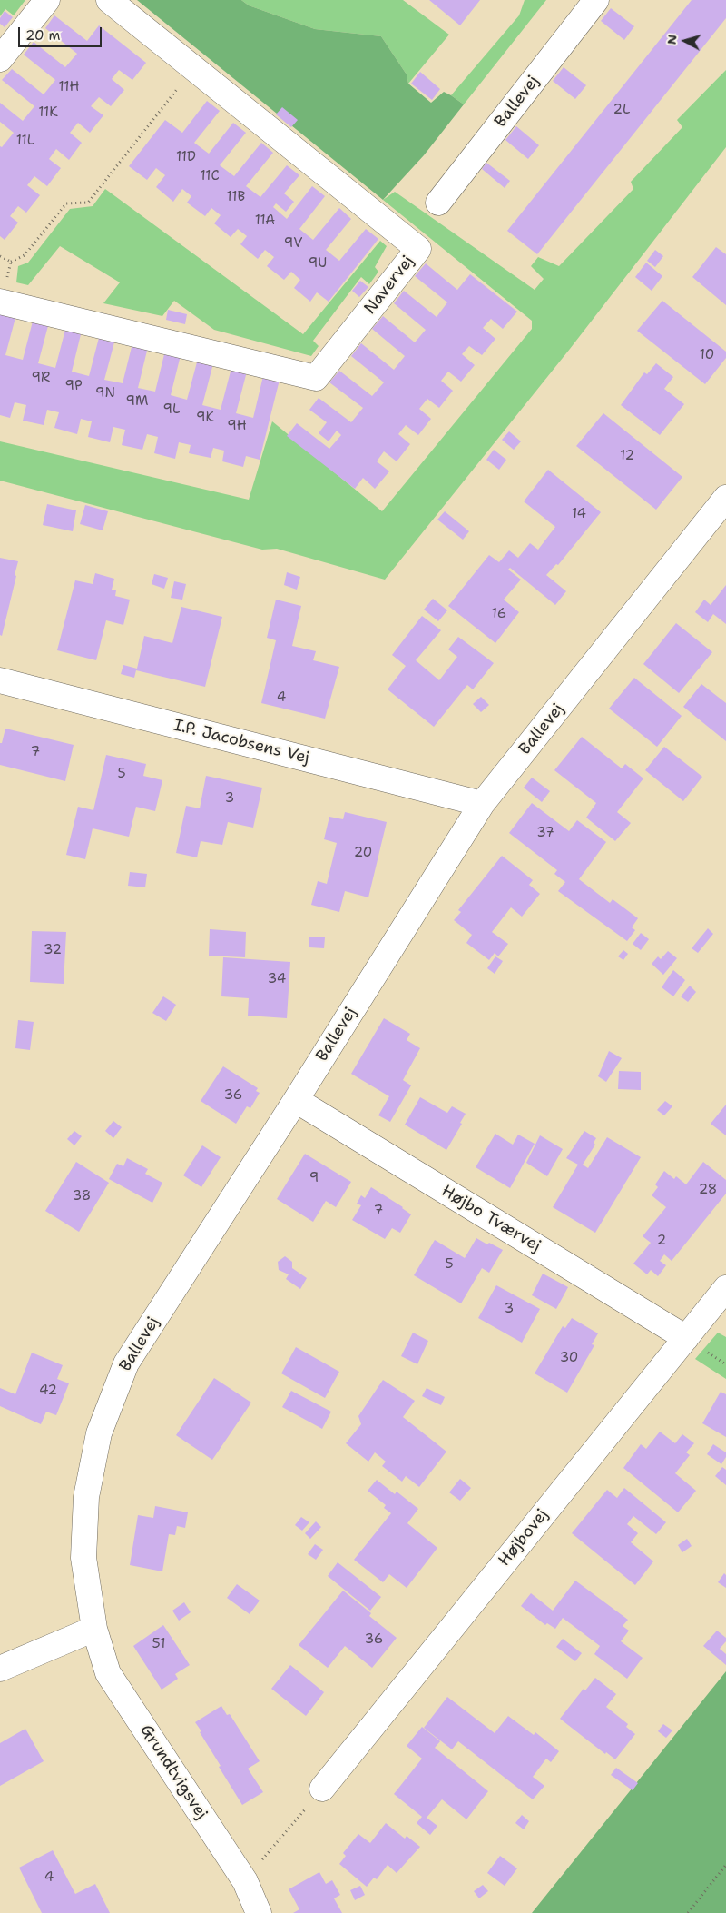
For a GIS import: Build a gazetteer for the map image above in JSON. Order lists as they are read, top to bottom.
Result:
{
  "streets": {
    "street": [
      "Ballevej",
      "Navervej",
      "I.P. Jacobsens Vej",
      "Højbo Tværvej",
      "Højbovej",
      "Grundtvigsvej"
    ]
  },
  "crossings": [
    ["Ballevej", "I.P. Jacobsens Vej"],
    ["Ballevej", "Højbo Tværvej"],
    ["Ballevej", "Grundtvigsvej"],
    ["Højbo Tværvej", "Højbovej"]
  ],
  "house_numbers": [
    "11H",
    "2L",
    "11K",
    "11L",
    "11D",
    "11C",
    "11B",
    "11A",
    "9V",
    "9U",
    "10",
    "9R",
    "9P",
    "9N",
    "9M",
    "9L",
    "9K",
    "9H",
    "12",
    "14",
    "16",
    "4",
    "7",
    "5",
    "3",
    "37",
    "20",
    "32",
    "34",
    "36",
    "9",
    "28",
    "38",
    "7",
    "2",
    "5",
    "3",
    "30",
    "42",
    "36",
    "51",
    "4"
  ],
  "scale_bar": "20 m",
  "north": "left"
}
